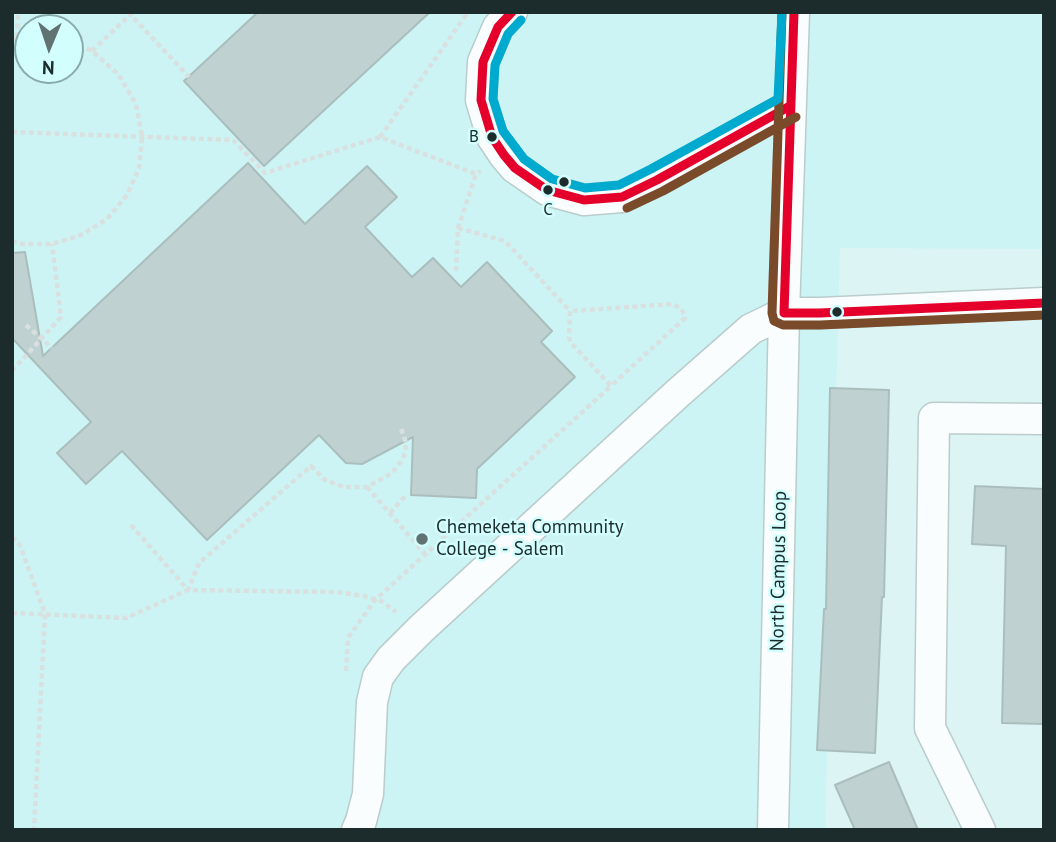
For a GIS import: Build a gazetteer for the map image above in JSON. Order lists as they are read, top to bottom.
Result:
{
  "streets": {
    "street": ["North Campus Loop"]
  },
  "places": ["B", "C", "Chemeketa Community College - Salem"],
  "north": "bottom"
}
